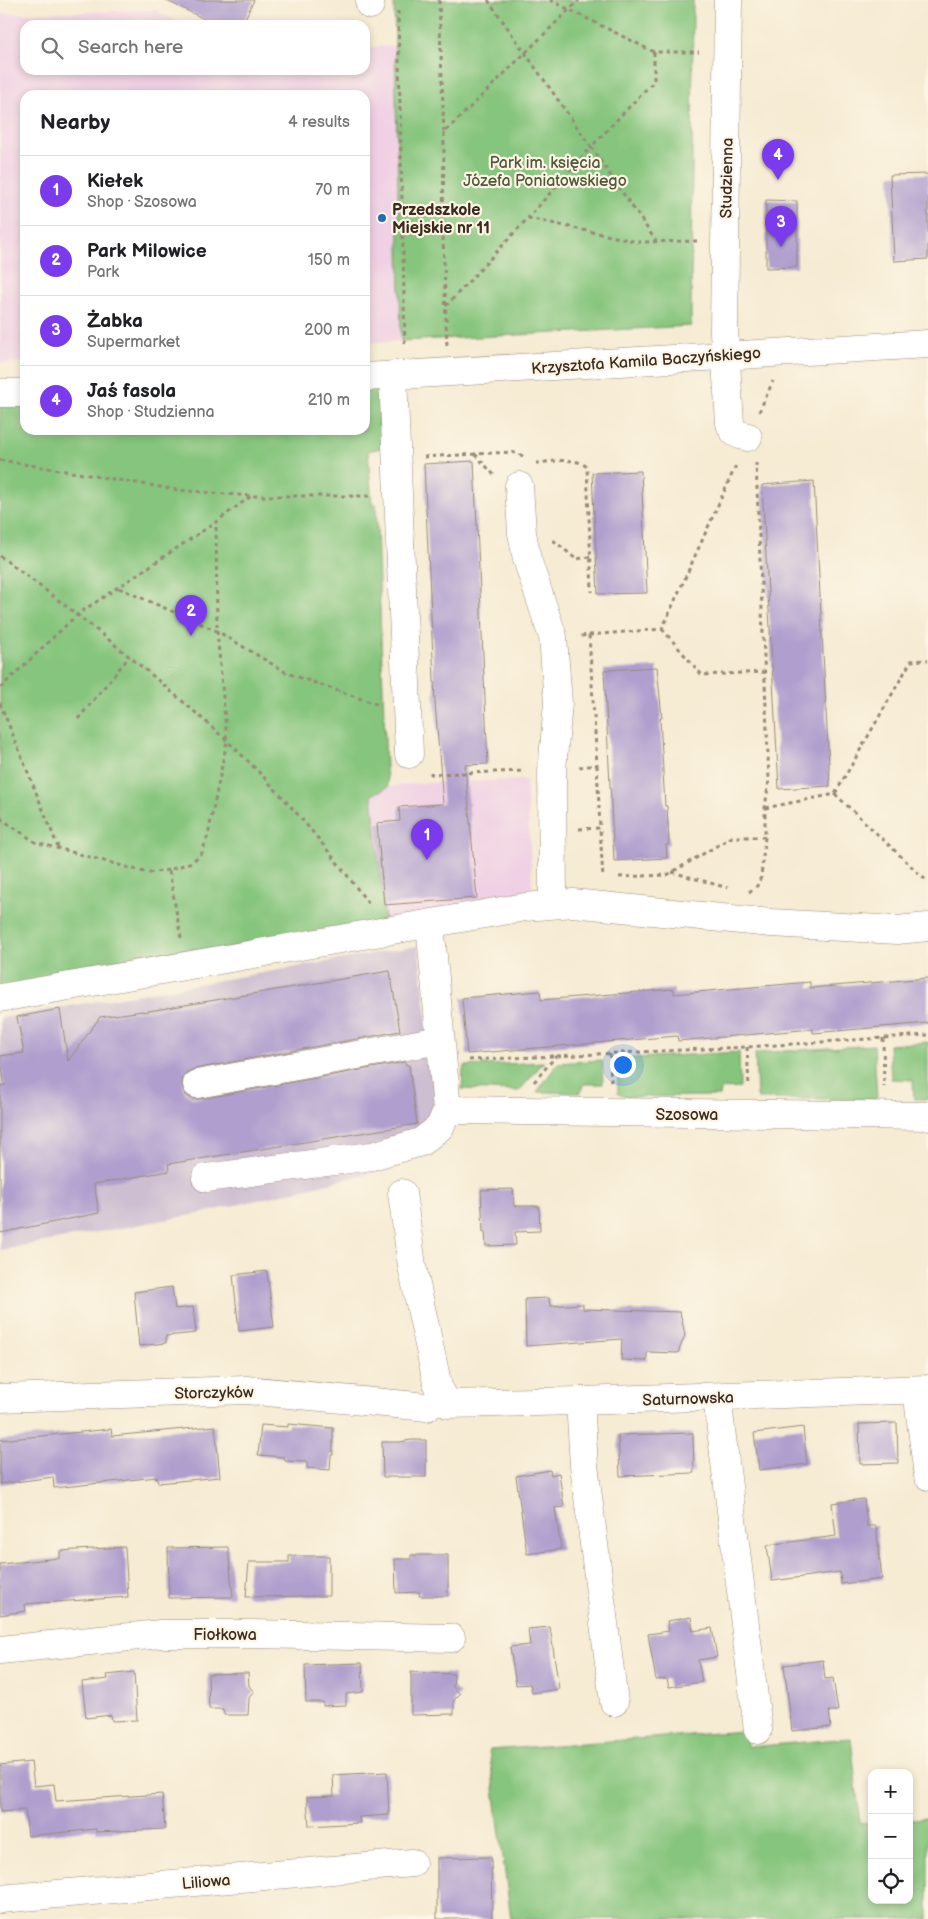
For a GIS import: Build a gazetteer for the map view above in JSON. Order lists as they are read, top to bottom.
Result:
{
  "streets": {
    "street": [
      "Studzienna",
      "Krzysztofa Kamila Baczyńskiego",
      "Szosowa",
      "Storczyków",
      "Saturnowska",
      "Fiołkowa",
      "Liliowa"
    ]
  },
  "crossings": [
    ["Studzienna", "Krzysztofa Kamila Baczyńskiego"],
    ["Storczyków", "Saturnowska"]
  ],
  "parks": ["Park im. księcia Józefa Poniatowskiego"],
  "places": ["Przedszkole Miejskie nr 11"],
  "page": {
    "search": "Search here",
    "heading": ["Nearby", "4 results"],
    "pins": [
      "4",
      "3",
      "2",
      "1"
    ],
    "list": [
      {
        "mark": "1",
        "name": "Kiełek",
        "note": "Shop · Szosowa",
        "value": "70 m"
      },
      {
        "mark": "2",
        "name": "Park Milowice",
        "note": "Park",
        "value": "150 m"
      },
      {
        "mark": "3",
        "name": "Żabka",
        "note": "Supermarket",
        "value": "200 m"
      },
      {
        "mark": "4",
        "name": "Jaś fasola",
        "note": "Shop · Studzienna",
        "value": "210 m"
      }
    ],
    "map_buttons": ["+", "−"]
  }
}
